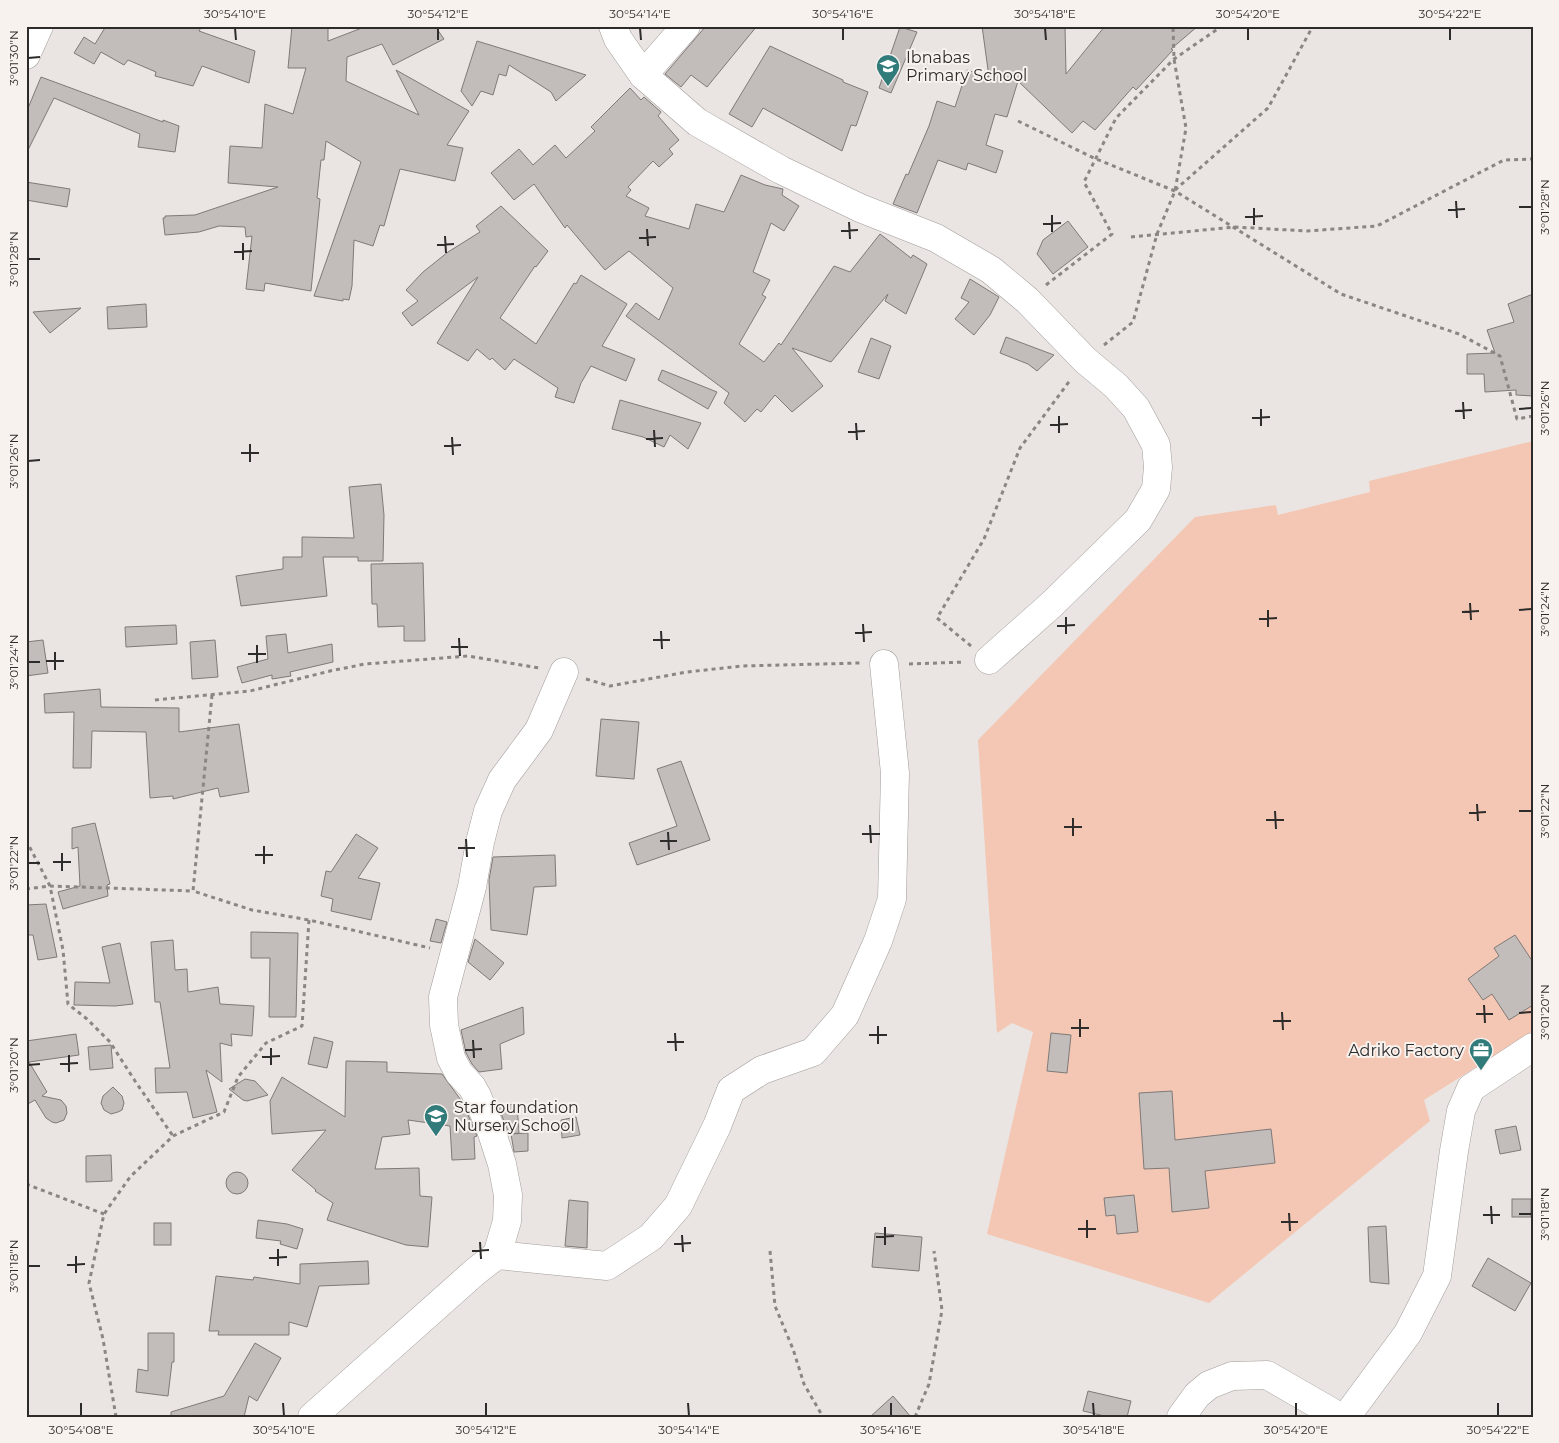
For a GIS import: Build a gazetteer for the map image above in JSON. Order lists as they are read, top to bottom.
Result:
{
  "places": {
    "school or university": ["Ibnabas Primary School", "Star foundation Nursery School"],
    "office": ["Adriko Factory"]
  },
  "coordinates": [
    "30°54'10\"E",
    "30°54'12\"E",
    "30°54'14\"E",
    "30°54'16\"E",
    "30°54'18\"E",
    "30°54'20\"E",
    "30°54'22\"E",
    "3°01'30\"N",
    "3°01'28\"N",
    "3°01'26\"N",
    "3°01'24\"N",
    "3°01'22\"N",
    "3°01'20\"N",
    "3°01'18\"N",
    "30°54'08\"E"
  ]
}
